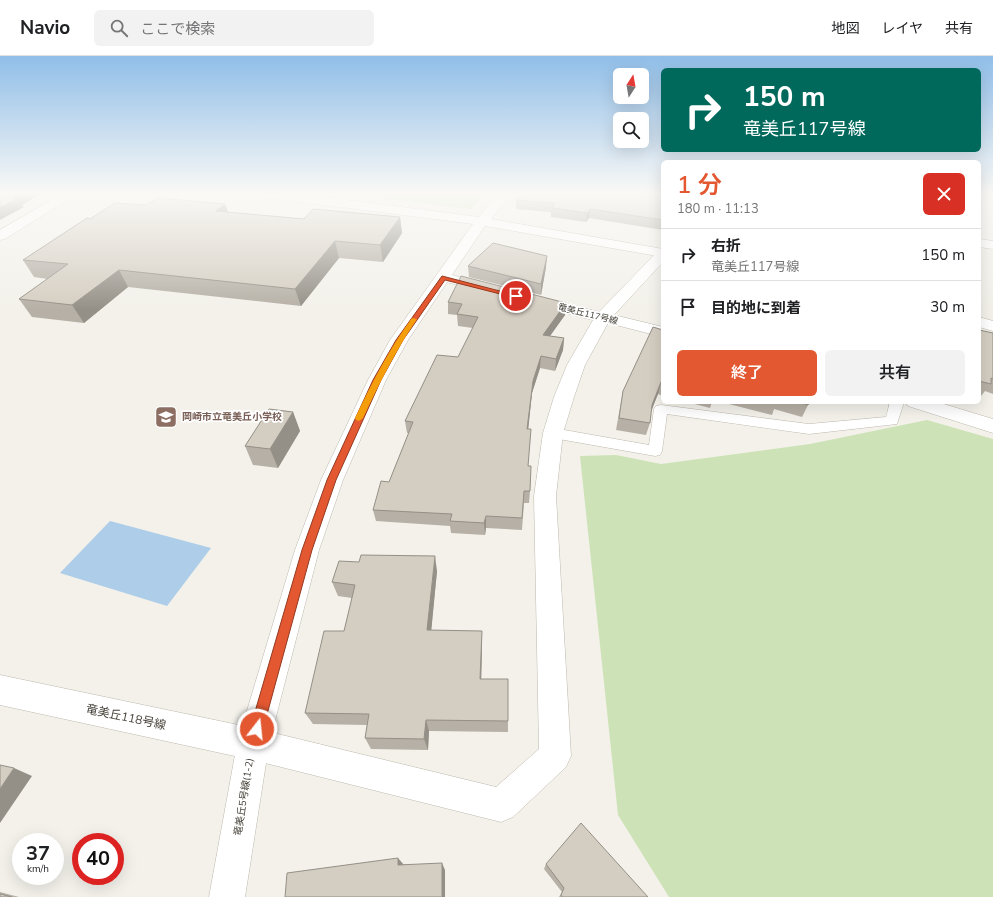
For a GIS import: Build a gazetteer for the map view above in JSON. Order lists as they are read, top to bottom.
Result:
{
  "streets": {
    "street": ["竜美丘117号線", "竜美丘118号線", "竜美丘5号線(1-2)"]
  },
  "crossings": [
    ["竜美丘117号線", "竜美丘5号線(1-2)"],
    ["竜美丘118号線", "竜美丘5号線(1-2)"]
  ],
  "places": {
    "school or university": ["岡崎市立竜美丘小学校"]
  },
  "north": "top",
  "page": {
    "header": "Navio",
    "search": "ここで検索",
    "nav": ["地図", "レイヤ", "共有"],
    "turn": ["150 m", "竜美丘117号線"],
    "heading": ["1 分", "180 m · 11:13"],
    "list": [
      {
        "name": "右折",
        "note": "竜美丘117号線",
        "value": "150 m"
      },
      {
        "name": "目的地に到着",
        "value": "30 m"
      }
    ],
    "buttons": ["終了", "共有"],
    "speed": "37 km/h",
    "limit": "40"
  }
}
